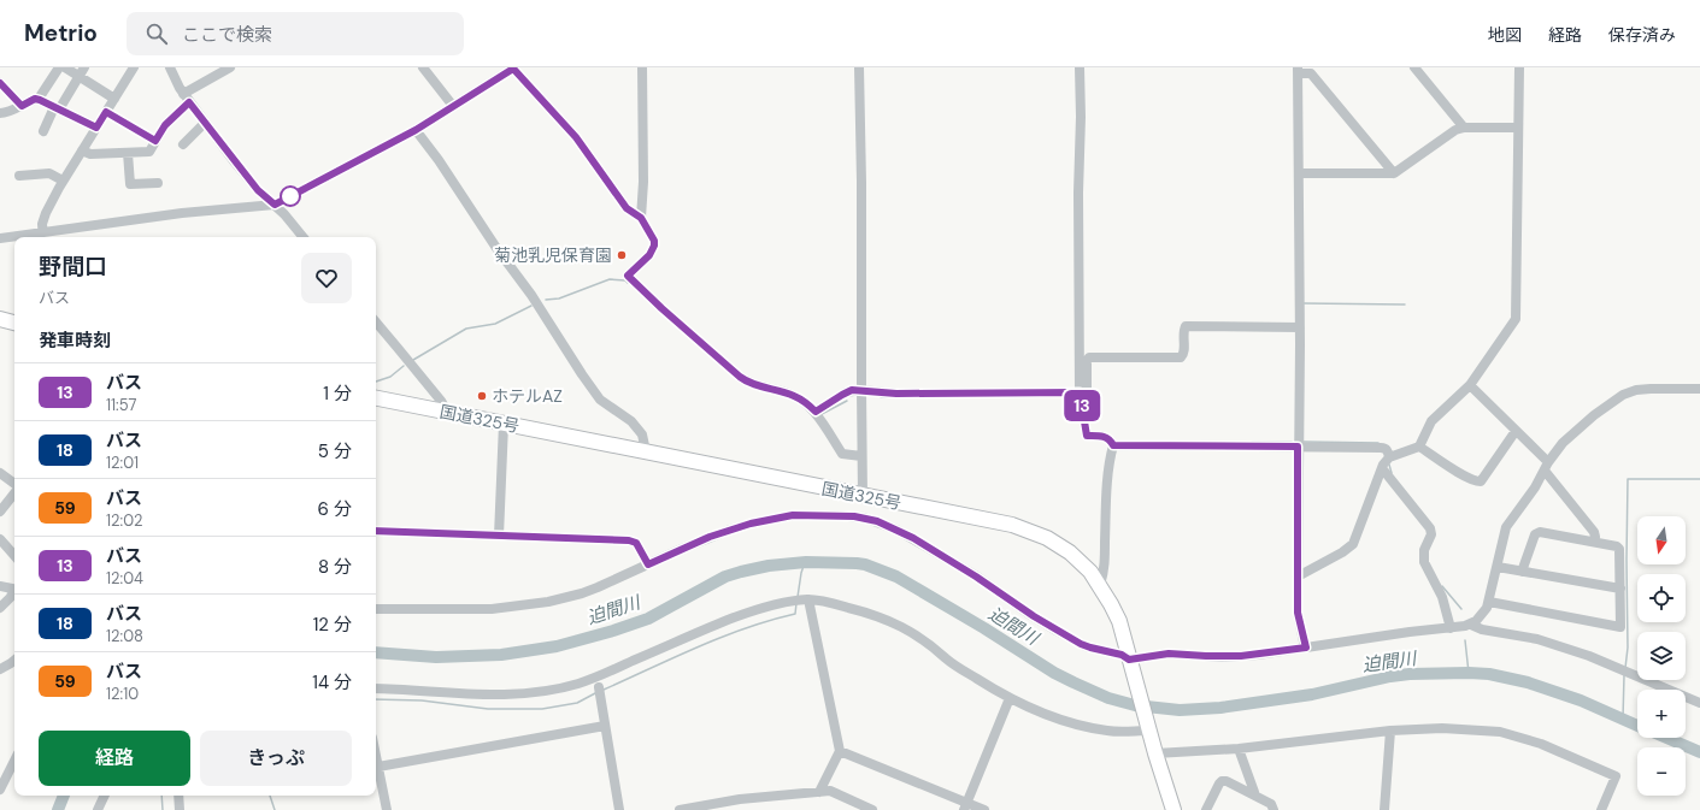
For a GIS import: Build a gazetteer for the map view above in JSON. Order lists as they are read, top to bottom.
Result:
{
  "streets": {
    "highway": ["国道325号"]
  },
  "water": ["迫間川"],
  "places": ["菊池乳児保育園", "ホテルAZ"],
  "lines": ["bus line 13"],
  "north": "bottom",
  "page": {
    "header": "Metrio",
    "search": "ここで検索",
    "nav": ["地図", "経路", "保存済み"],
    "on_map": "13",
    "heading": [
      ["野間口", "バス"],
      "発車時刻"
    ],
    "list": [
      {
        "mark": "13",
        "name": "バス",
        "note": "11:57",
        "value": "1 分"
      },
      {
        "mark": "18",
        "name": "バス",
        "note": "12:01",
        "value": "5 分"
      },
      {
        "mark": "59",
        "name": "バス",
        "note": "12:02",
        "value": "6 分"
      },
      {
        "mark": "13",
        "name": "バス",
        "note": "12:04",
        "value": "8 分"
      },
      {
        "mark": "18",
        "name": "バス",
        "note": "12:08",
        "value": "12 分"
      },
      {
        "mark": "59",
        "name": "バス",
        "note": "12:10",
        "value": "14 分"
      }
    ],
    "map_buttons": ["+", "−"],
    "buttons": ["経路", "きっぷ"]
  }
}
